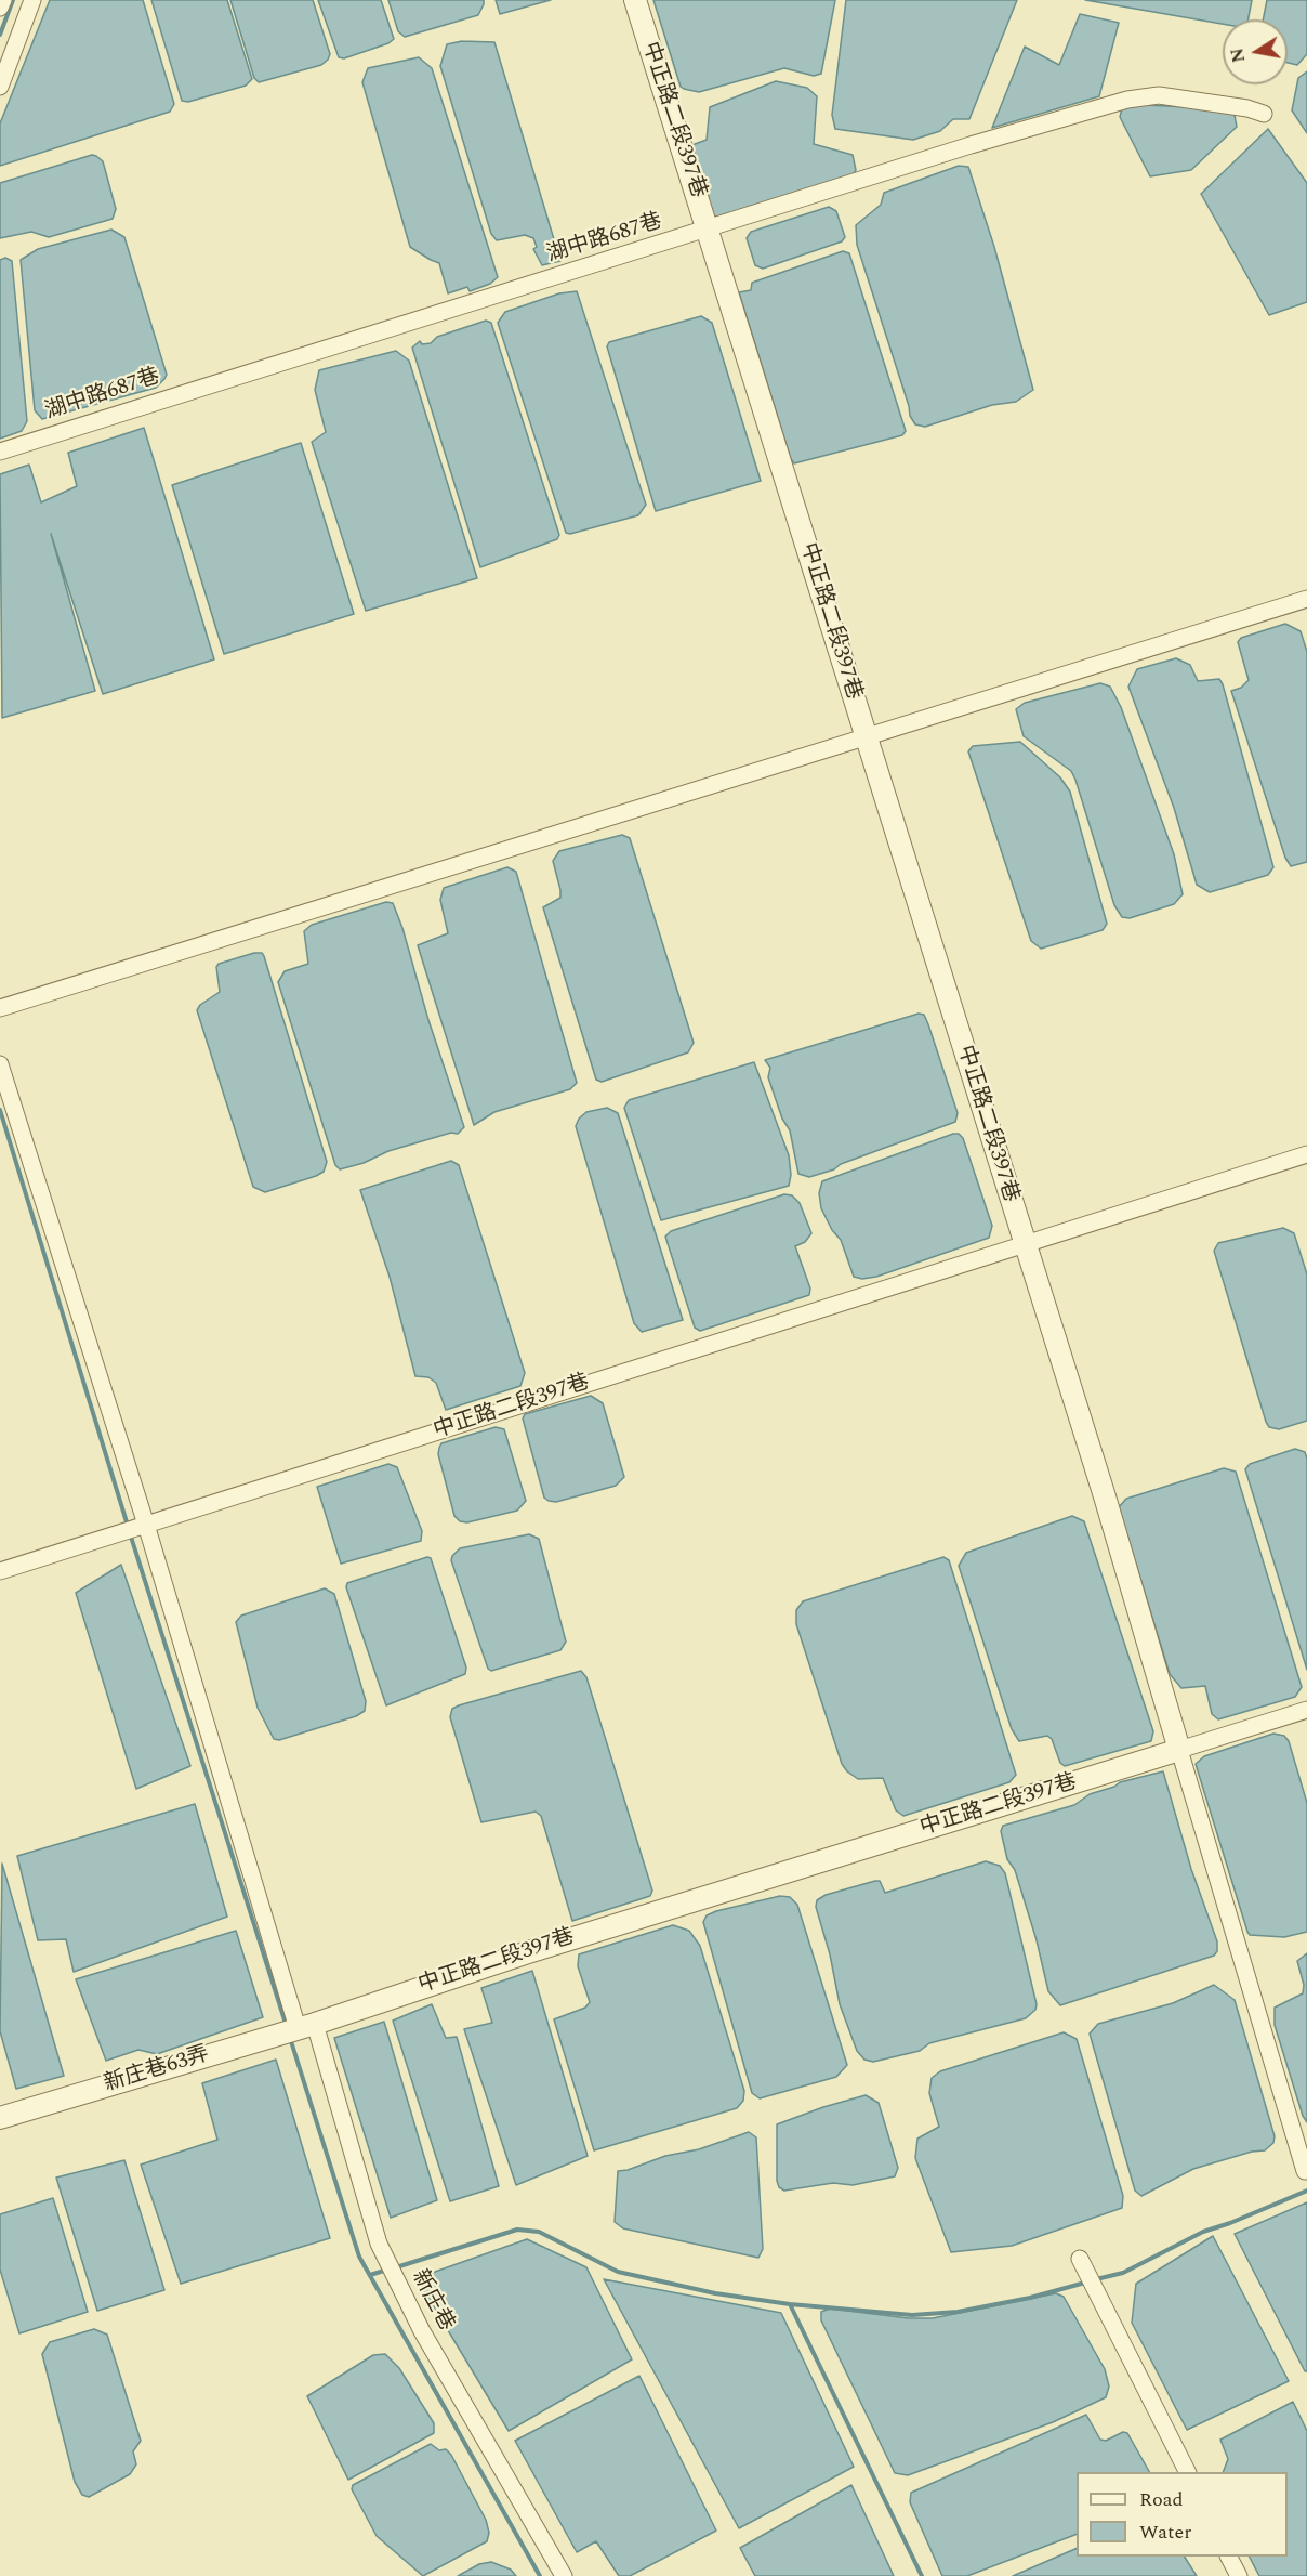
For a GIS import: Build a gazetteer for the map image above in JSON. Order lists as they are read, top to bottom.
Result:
{
  "streets": {
    "street": [
      "中正路二段397巷",
      "湖中路687巷",
      "新庄巷63弄",
      "新庄巷"
    ]
  },
  "crossings": [
    ["中正路二段397巷", "湖中路687巷"],
    ["中正路二段397巷", "新庄巷63弄"],
    ["中正路二段397巷", "新庄巷"],
    ["新庄巷63弄", "新庄巷"]
  ],
  "legend": ["Road", "Water"],
  "north": "left"
}
